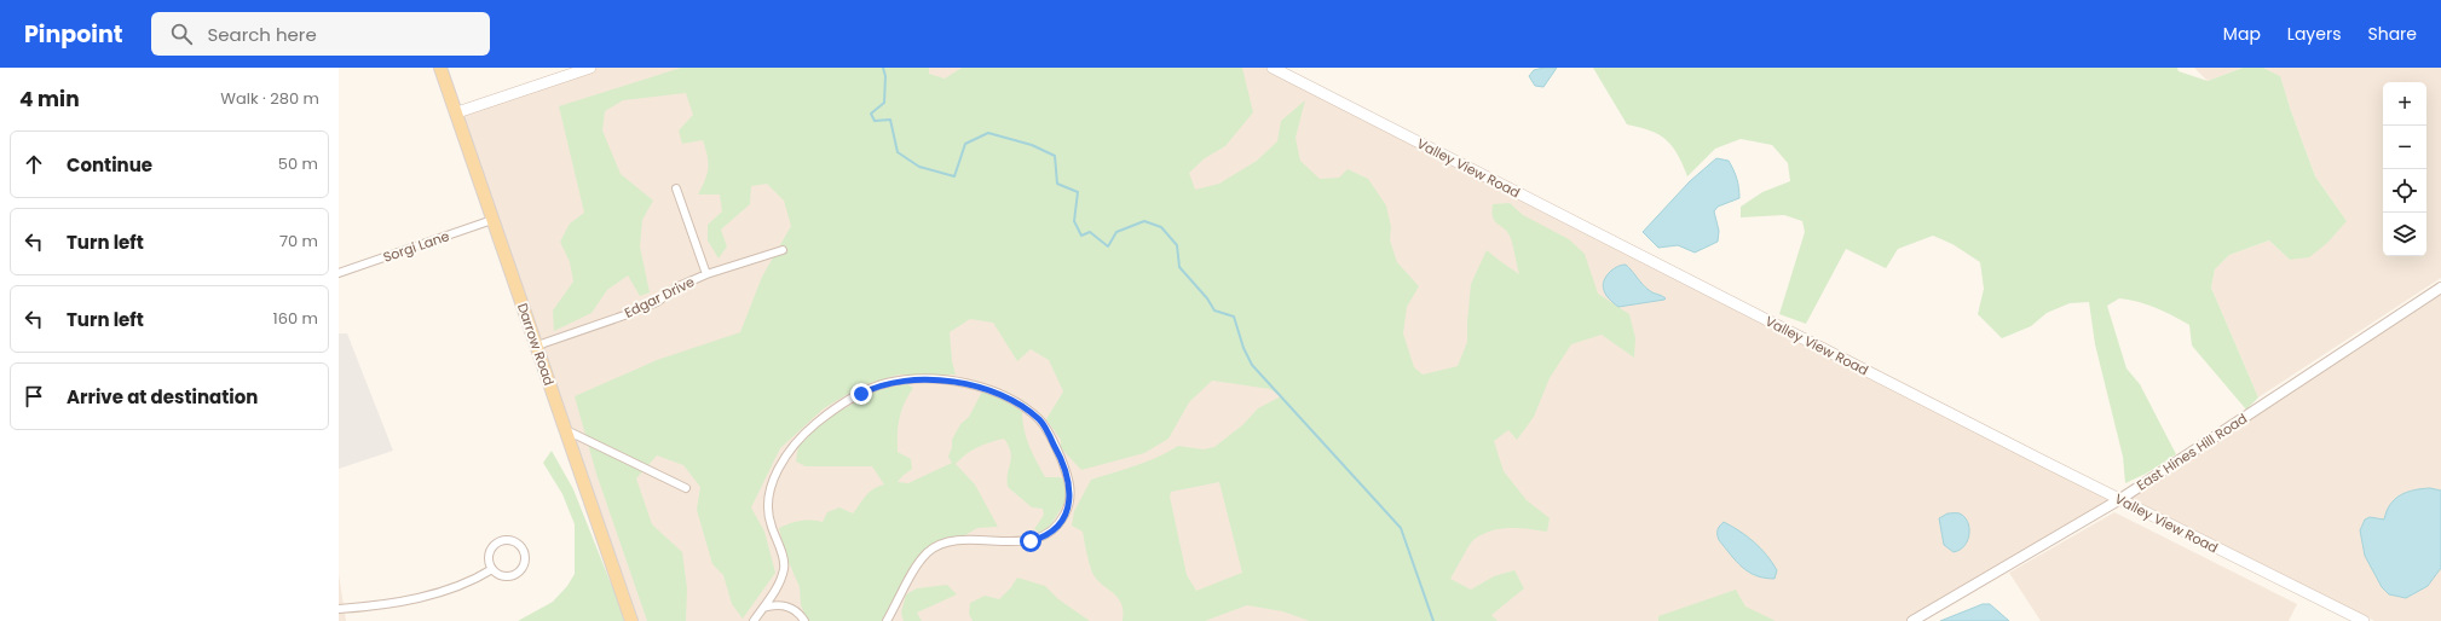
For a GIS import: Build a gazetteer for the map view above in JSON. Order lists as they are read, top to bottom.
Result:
{
  "streets": {
    "main road": ["Valley View Road", "Darrow Road"],
    "street": ["Sorgi Lane", "Edgar Drive", "East Hines Hill Road"]
  },
  "crossings": [
    ["Valley View Road", "East Hines Hill Road"],
    ["Sorgi Lane", "Darrow Road"],
    ["Edgar Drive", "Darrow Road"]
  ],
  "page": {
    "header": "Pinpoint",
    "search": "Search here",
    "nav": ["Map", "Layers", "Share"],
    "heading": ["4 min", "Walk · 280 m"],
    "map_buttons": ["+", "−"],
    "list": [
      ["Continue", "50 m"],
      ["Turn left", "70 m"],
      ["Turn left", "160 m"],
      "Arrive at destination"
    ]
  }
}
